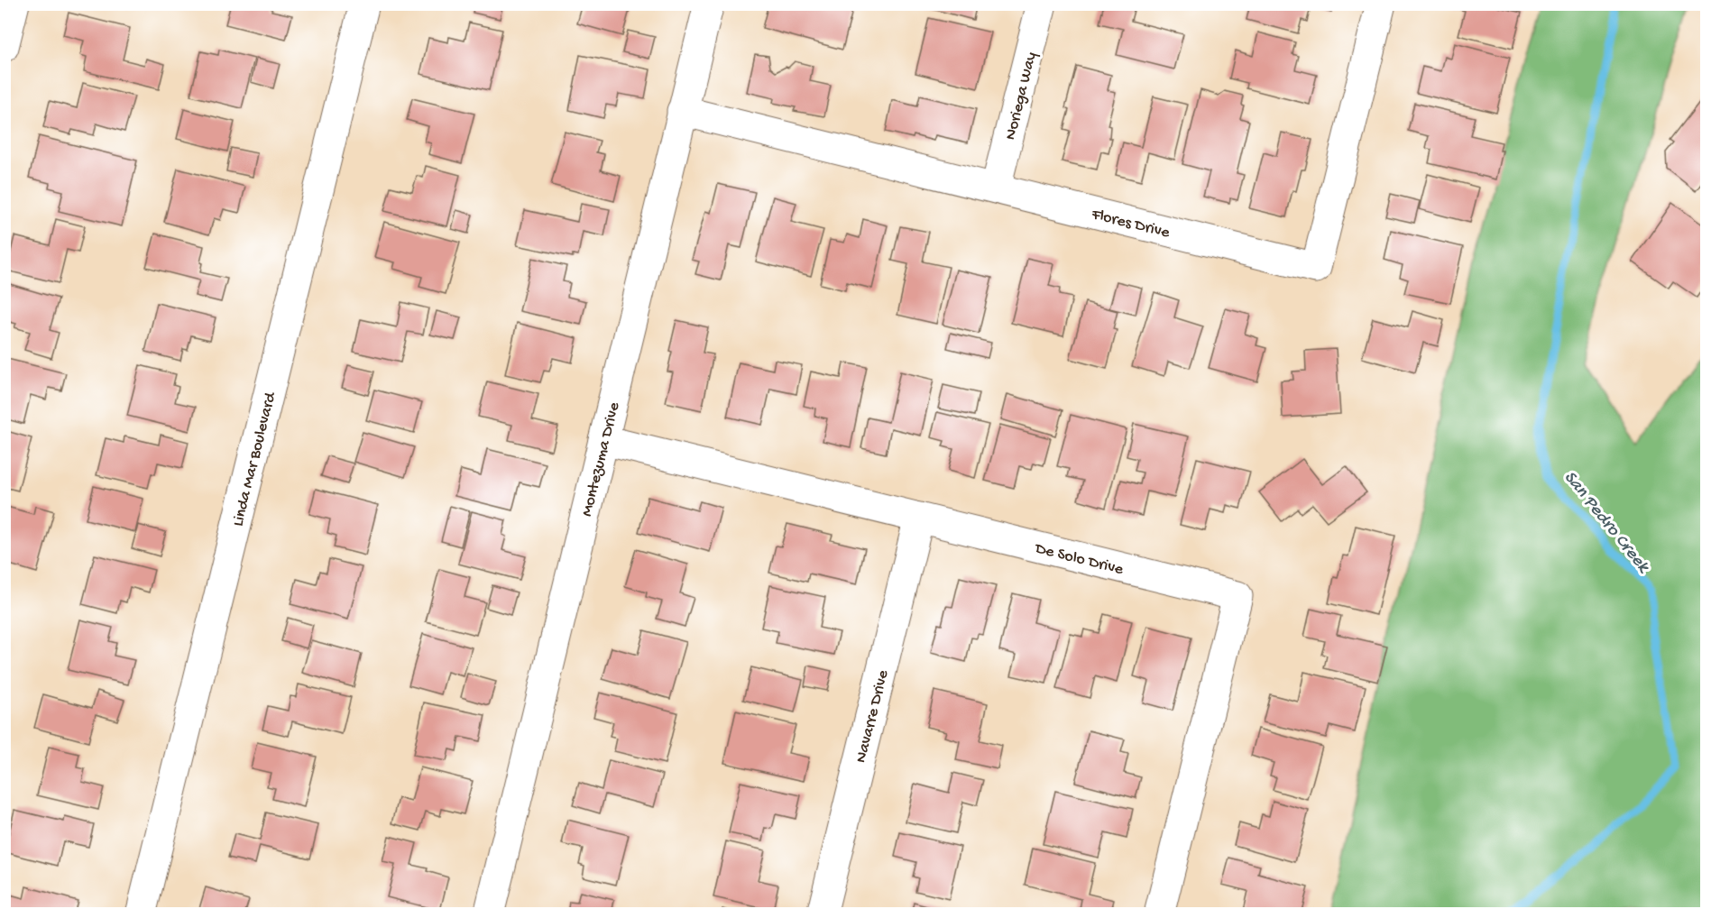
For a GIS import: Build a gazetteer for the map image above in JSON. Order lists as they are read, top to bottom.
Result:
{
  "streets": {
    "street": [
      "Noriega Way",
      "Flores Drive",
      "Linda Mar Boulevard",
      "Montezuma Drive",
      "De Solo Drive",
      "Navarre Drive"
    ]
  },
  "crossings": [
    ["Noriega Way", "Flores Drive"],
    ["Flores Drive", "Montezuma Drive"],
    ["Montezuma Drive", "De Solo Drive"],
    ["De Solo Drive", "Navarre Drive"]
  ],
  "water": ["San Pedro Creek"]
}
